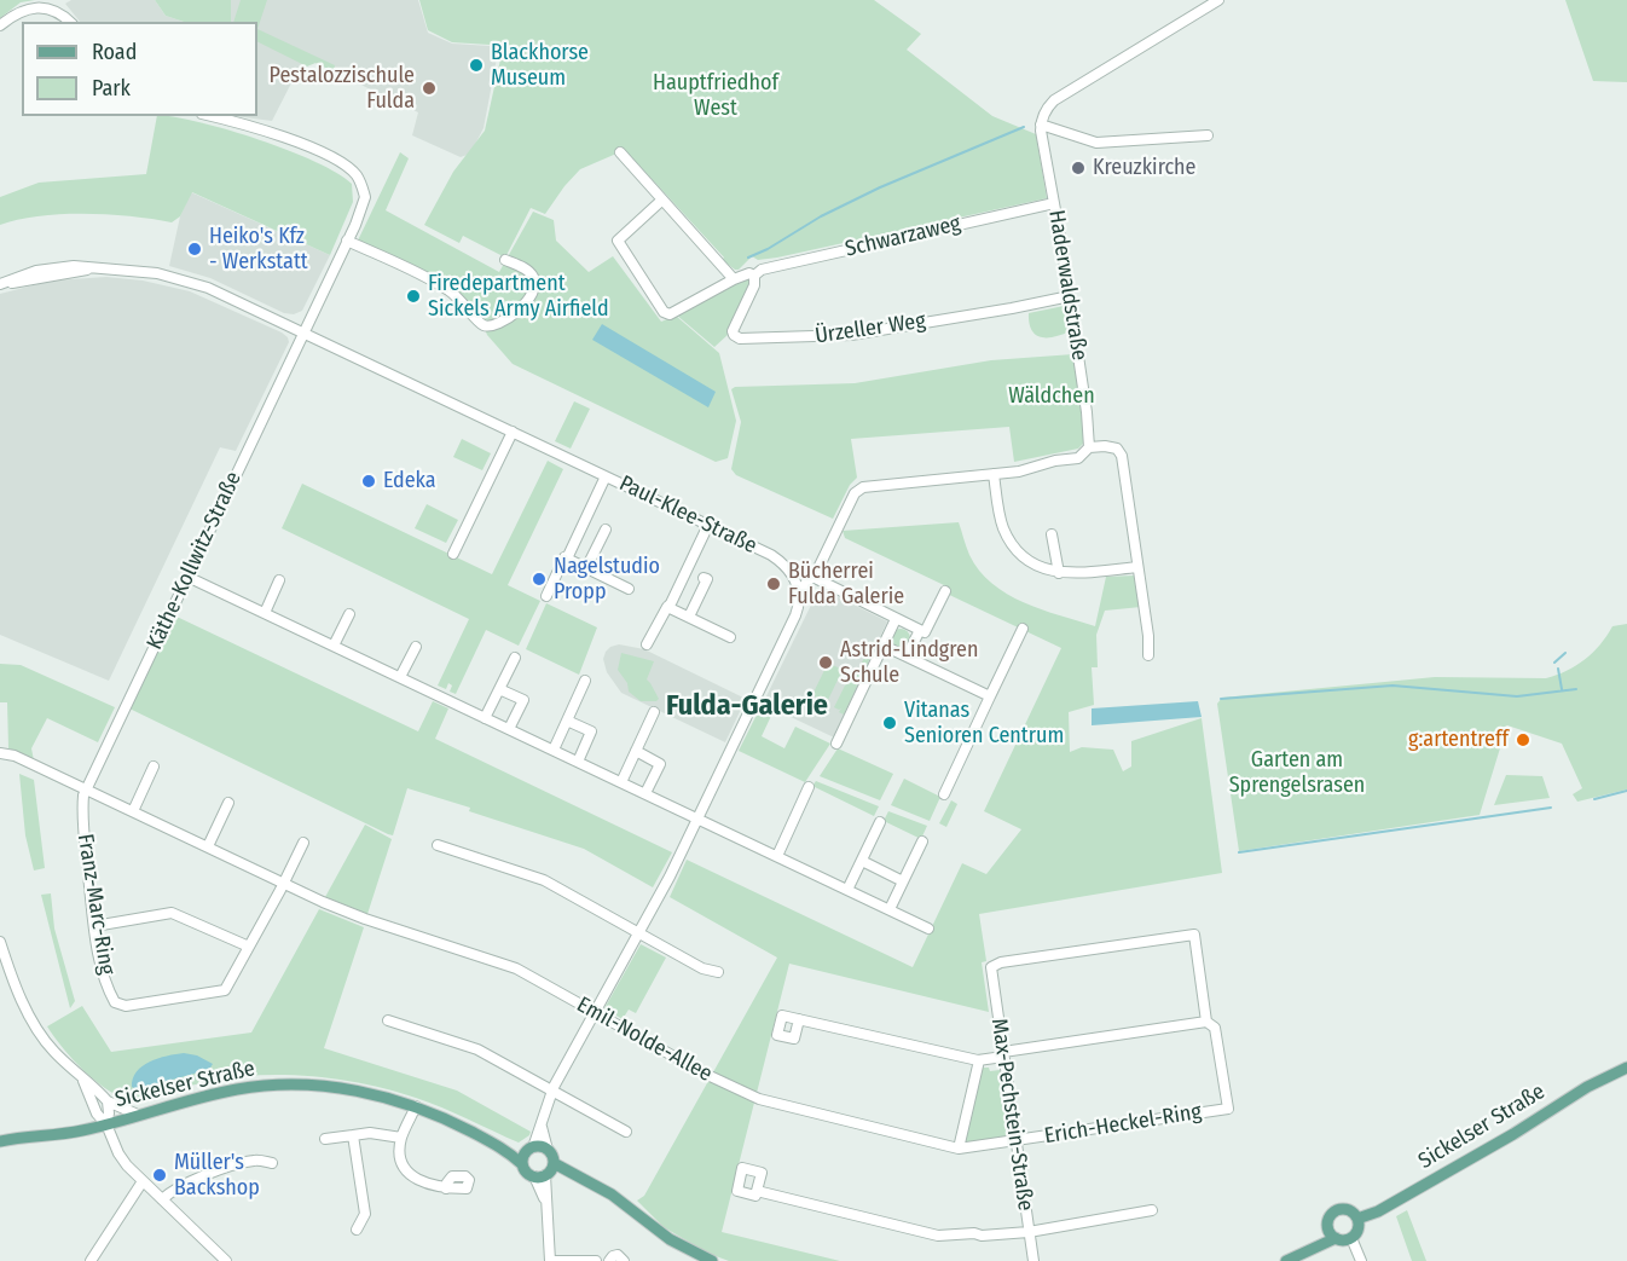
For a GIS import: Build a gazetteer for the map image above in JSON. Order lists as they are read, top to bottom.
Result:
{
  "streets": {
    "main road": ["Sickelser Straße"],
    "street": [
      "Schwarzaweg",
      "Haderwaldstraße",
      "Ürzeller Weg",
      "Paul-Klee-Straße",
      "Käthe-Kollwitz-Straße",
      "Franz-Marc-Ring",
      "Emil-Nolde-Allee",
      "Max-Pechstein-Straße",
      "Erich-Heckel-Ring"
    ]
  },
  "crossings": [
    ["Schwarzaweg", "Haderwaldstraße"],
    ["Schwarzaweg", "Ürzeller Weg"],
    ["Haderwaldstraße", "Ürzeller Weg"],
    ["Paul-Klee-Straße", "Käthe-Kollwitz-Straße"],
    ["Käthe-Kollwitz-Straße", "Franz-Marc-Ring"],
    ["Käthe-Kollwitz-Straße", "Emil-Nolde-Allee"],
    ["Franz-Marc-Ring", "Emil-Nolde-Allee"],
    ["Emil-Nolde-Allee", "Max-Pechstein-Straße"],
    ["Emil-Nolde-Allee", "Erich-Heckel-Ring"],
    ["Max-Pechstein-Straße", "Erich-Heckel-Ring"]
  ],
  "districts": ["Fulda-Galerie"],
  "parks": ["Hauptfriedhof West", "Wäldchen", "Garten am Sprengelsrasen"],
  "places": [
    "Blackhorse Museum",
    "Pestalozzischule Fulda",
    "Kreuzkirche",
    "Heiko's Kfz - Werkstatt",
    "Firedepartment Sickels Army Airfield",
    "Edeka",
    "Nagelstudio Propp",
    "Bücherrei Fulda Galerie",
    "Astrid-Lindgren Schule",
    "Vitanas Senioren Centrum",
    "g:artentreff",
    "Müller's Backshop"
  ],
  "legend": ["Road", "Park"]
}
